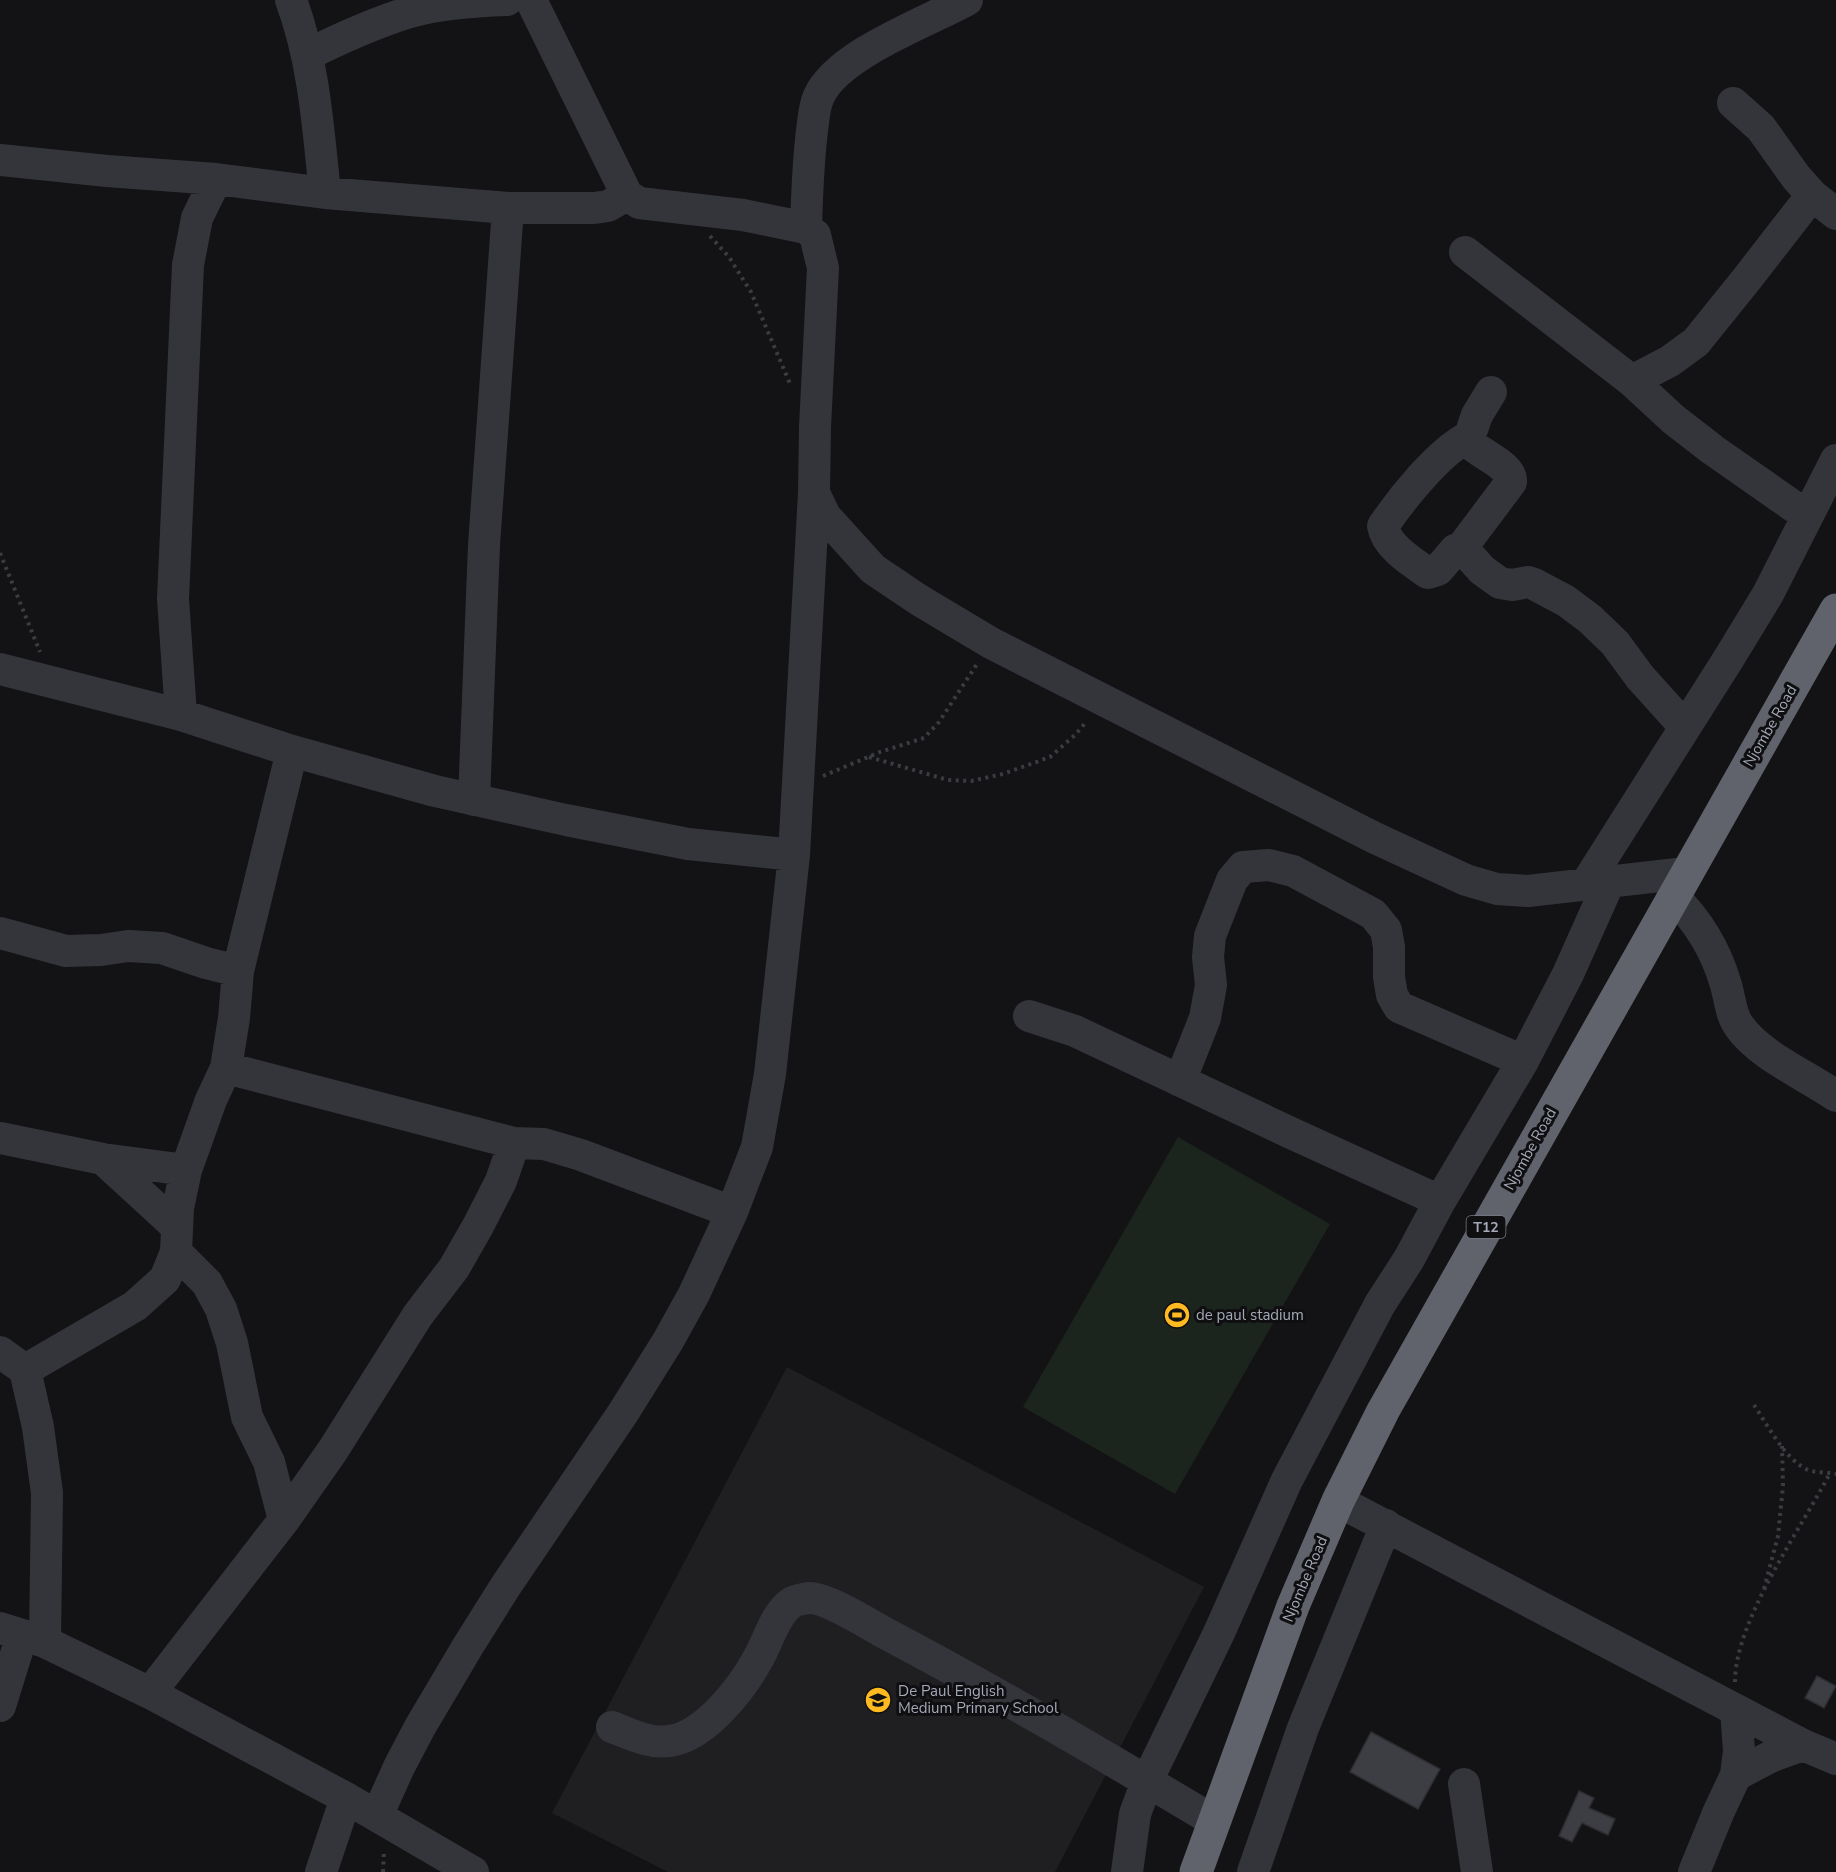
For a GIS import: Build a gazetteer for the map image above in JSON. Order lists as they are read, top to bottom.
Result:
{
  "streets": {
    "highway": ["Njombe Road", "T12"]
  },
  "places": {
    "sports": ["de paul stadium"],
    "school or university": ["De Paul English Medium Primary School"]
  }
}
